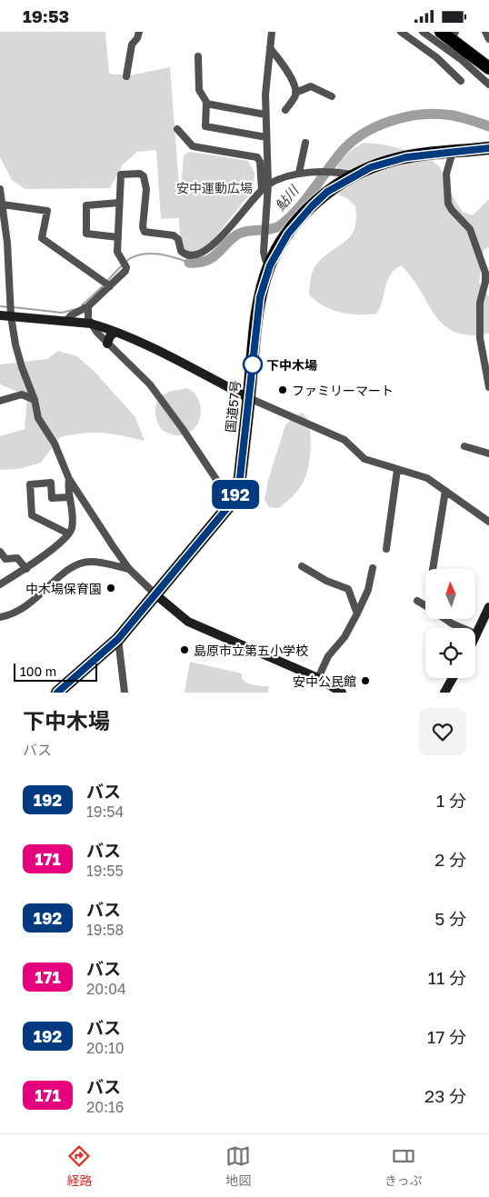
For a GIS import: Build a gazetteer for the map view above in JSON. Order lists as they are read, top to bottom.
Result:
{
  "streets": {
    "highway": ["国道57号"]
  },
  "water": ["鮎川"],
  "parks": ["安中運動広場"],
  "places": [
    "下中木場",
    "ファミリーマート",
    "中木場保育園",
    "島原市立第五小学校",
    "安中公民館"
  ],
  "lines": ["bus line 192"],
  "scale_bar": "100 m",
  "north": "top",
  "page": {
    "status": "19:53",
    "on_map": "192",
    "scale": "100 m",
    "heading": ["下中木場", "バス"],
    "list": [
      {
        "mark": "192",
        "name": "バス",
        "note": "19:54",
        "value": "1 分"
      },
      {
        "mark": "171",
        "name": "バス",
        "note": "19:55",
        "value": "2 分"
      },
      {
        "mark": "192",
        "name": "バス",
        "note": "19:58",
        "value": "5 分"
      },
      {
        "mark": "171",
        "name": "バス",
        "note": "20:04",
        "value": "11 分"
      },
      {
        "mark": "192",
        "name": "バス",
        "note": "20:10",
        "value": "17 分"
      },
      {
        "mark": "171",
        "name": "バス",
        "note": "20:16",
        "value": "23 分"
      }
    ],
    "tabs": ["経路", "地図", "きっぷ"]
  }
}
